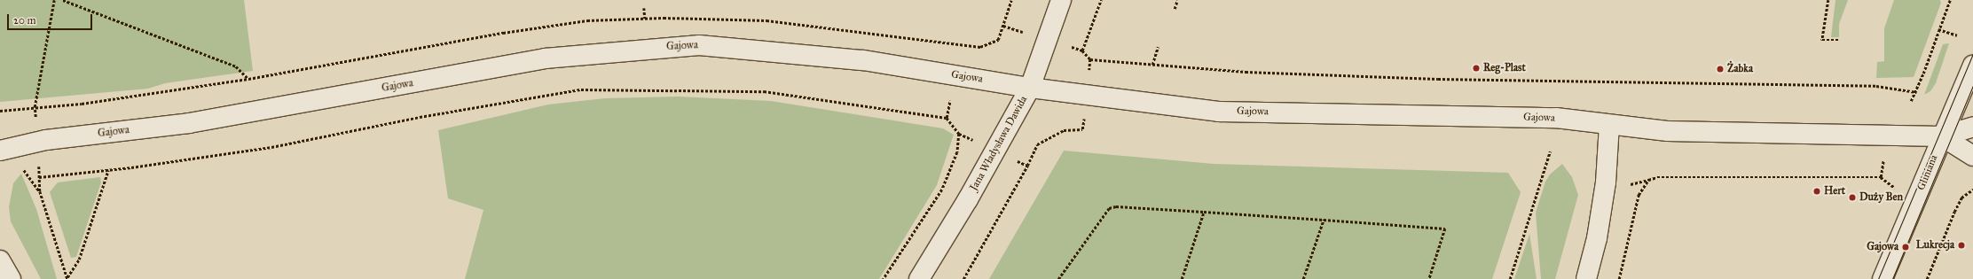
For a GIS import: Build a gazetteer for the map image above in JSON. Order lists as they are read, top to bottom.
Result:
{
  "streets": {
    "street": ["Gajowa", "Jana Władysława Dawida", "Gliniana"]
  },
  "crossings": [
    ["Gajowa", "Jana Władysława Dawida"],
    ["Gajowa", "Gliniana"]
  ],
  "places": [
    "Reg-Plast",
    "Żabka",
    "Hert",
    "Duży Ben",
    "Lukrecja",
    "Gajowa"
  ],
  "scale_bar": "20 m"
}
